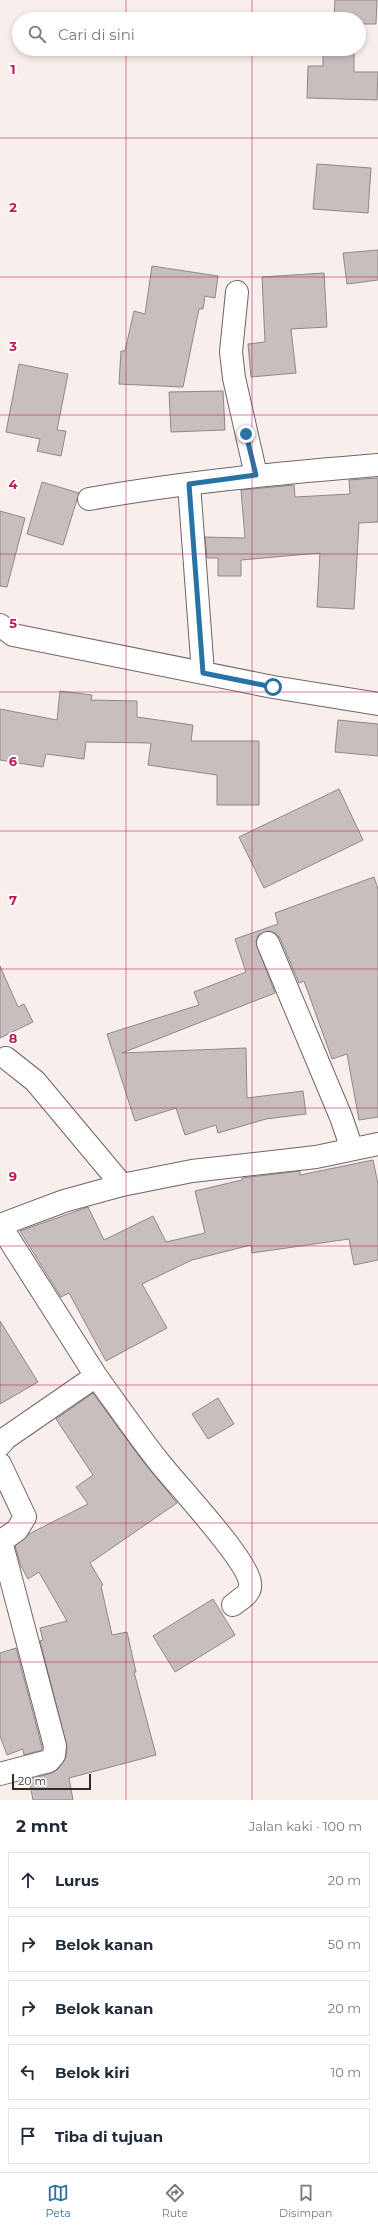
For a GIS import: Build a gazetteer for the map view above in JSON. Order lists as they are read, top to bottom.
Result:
{
  "scale_bar": "20 m",
  "page": {
    "search": "Cari di sini",
    "scale": "20 m",
    "heading": ["2 mnt", "Jalan kaki · 100 m"],
    "list": [
      ["Lurus", "20 m"],
      ["Belok kanan", "50 m"],
      ["Belok kanan", "20 m"],
      ["Belok kiri", "10 m"],
      "Tiba di tujuan"
    ],
    "nav": ["Peta", "Rute", "Disimpan"]
  },
  "grid": {
    "rows": [
      "1",
      "2",
      "3",
      "4",
      "5",
      "6",
      "7",
      "8",
      "9"
    ]
  }
}
